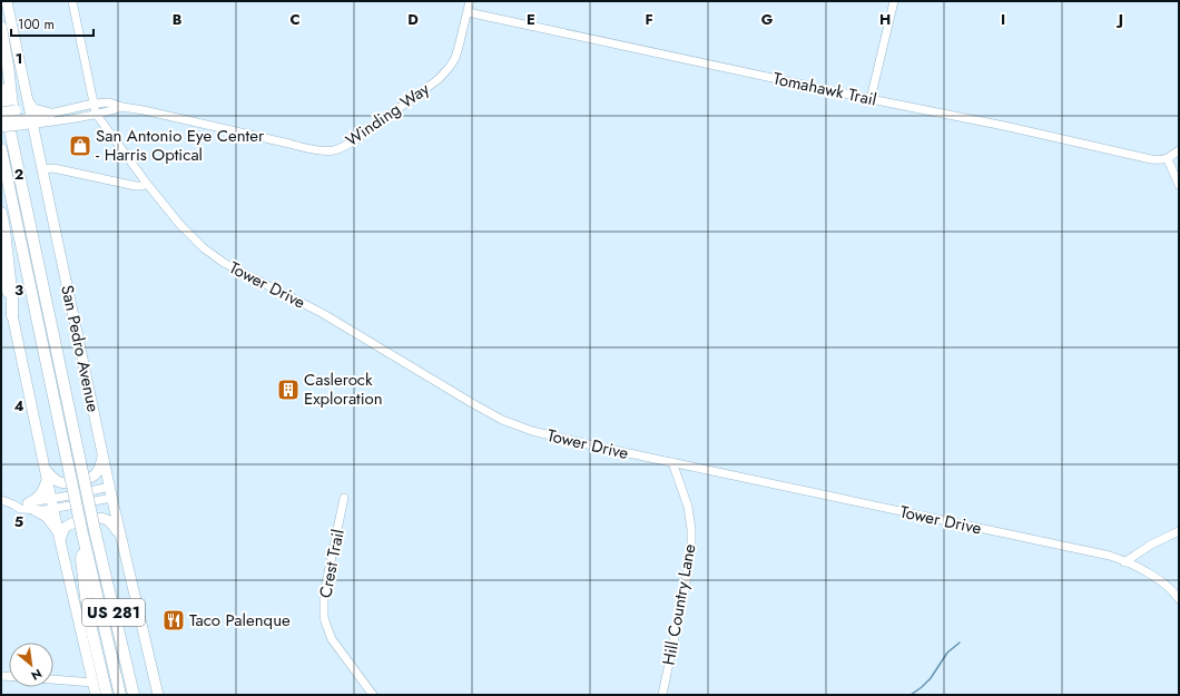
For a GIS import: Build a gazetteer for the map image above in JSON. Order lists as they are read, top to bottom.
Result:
{
  "streets": {
    "highway": ["US 281"],
    "main road": ["San Pedro Avenue"],
    "street": [
      "Tomahawk Trail",
      "Winding Way",
      "Tower Drive",
      "Crest Trail",
      "Hill Country Lane"
    ]
  },
  "crossings": [
    ["Tomahawk Trail", "Winding Way"],
    ["Winding Way", "Tower Drive"],
    ["Winding Way", "San Pedro Avenue"],
    ["Tower Drive", "Hill Country Lane"]
  ],
  "places": {
    "shop": ["San Antonio Eye Center - Harris Optical"],
    "building": ["Caslerock Exploration"],
    "restaurant": ["Taco Palenque"]
  },
  "scale_bar": "100 m",
  "north": "bottom right",
  "grid": {
    "columns": [
      "B",
      "C",
      "D",
      "E",
      "F",
      "G",
      "H",
      "I",
      "J"
    ],
    "rows": [
      "1",
      "2",
      "3",
      "4",
      "5"
    ]
  }
}
